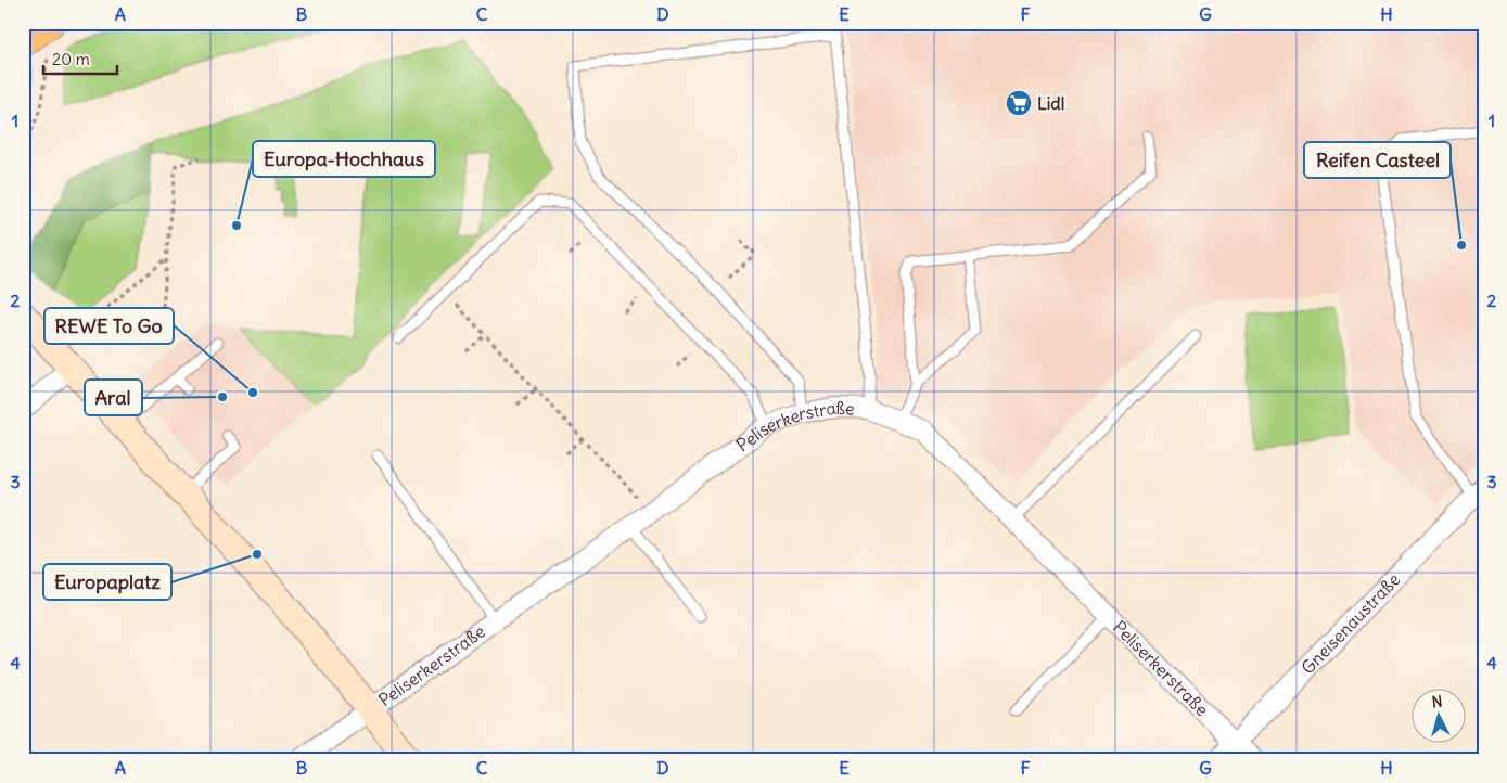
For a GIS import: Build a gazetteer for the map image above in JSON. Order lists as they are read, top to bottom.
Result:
{
  "streets": {
    "street": ["Peliserkerstraße", "Gneisenaustraße"]
  },
  "crossings": [
    ["Peliserkerstraße", "Gneisenaustraße"]
  ],
  "places": {
    "supermarket": ["Lidl"],
    "other": [
      "Europa-Hochhaus",
      "Reifen Casteel",
      "REWE To Go",
      "Aral",
      "Europaplatz"
    ]
  },
  "scale_bar": "20 m",
  "north": "top",
  "grid": {
    "columns": [
      "A",
      "B",
      "C",
      "D",
      "E",
      "F",
      "G",
      "H"
    ],
    "rows": [
      "1",
      "2",
      "3",
      "4"
    ]
  }
}
